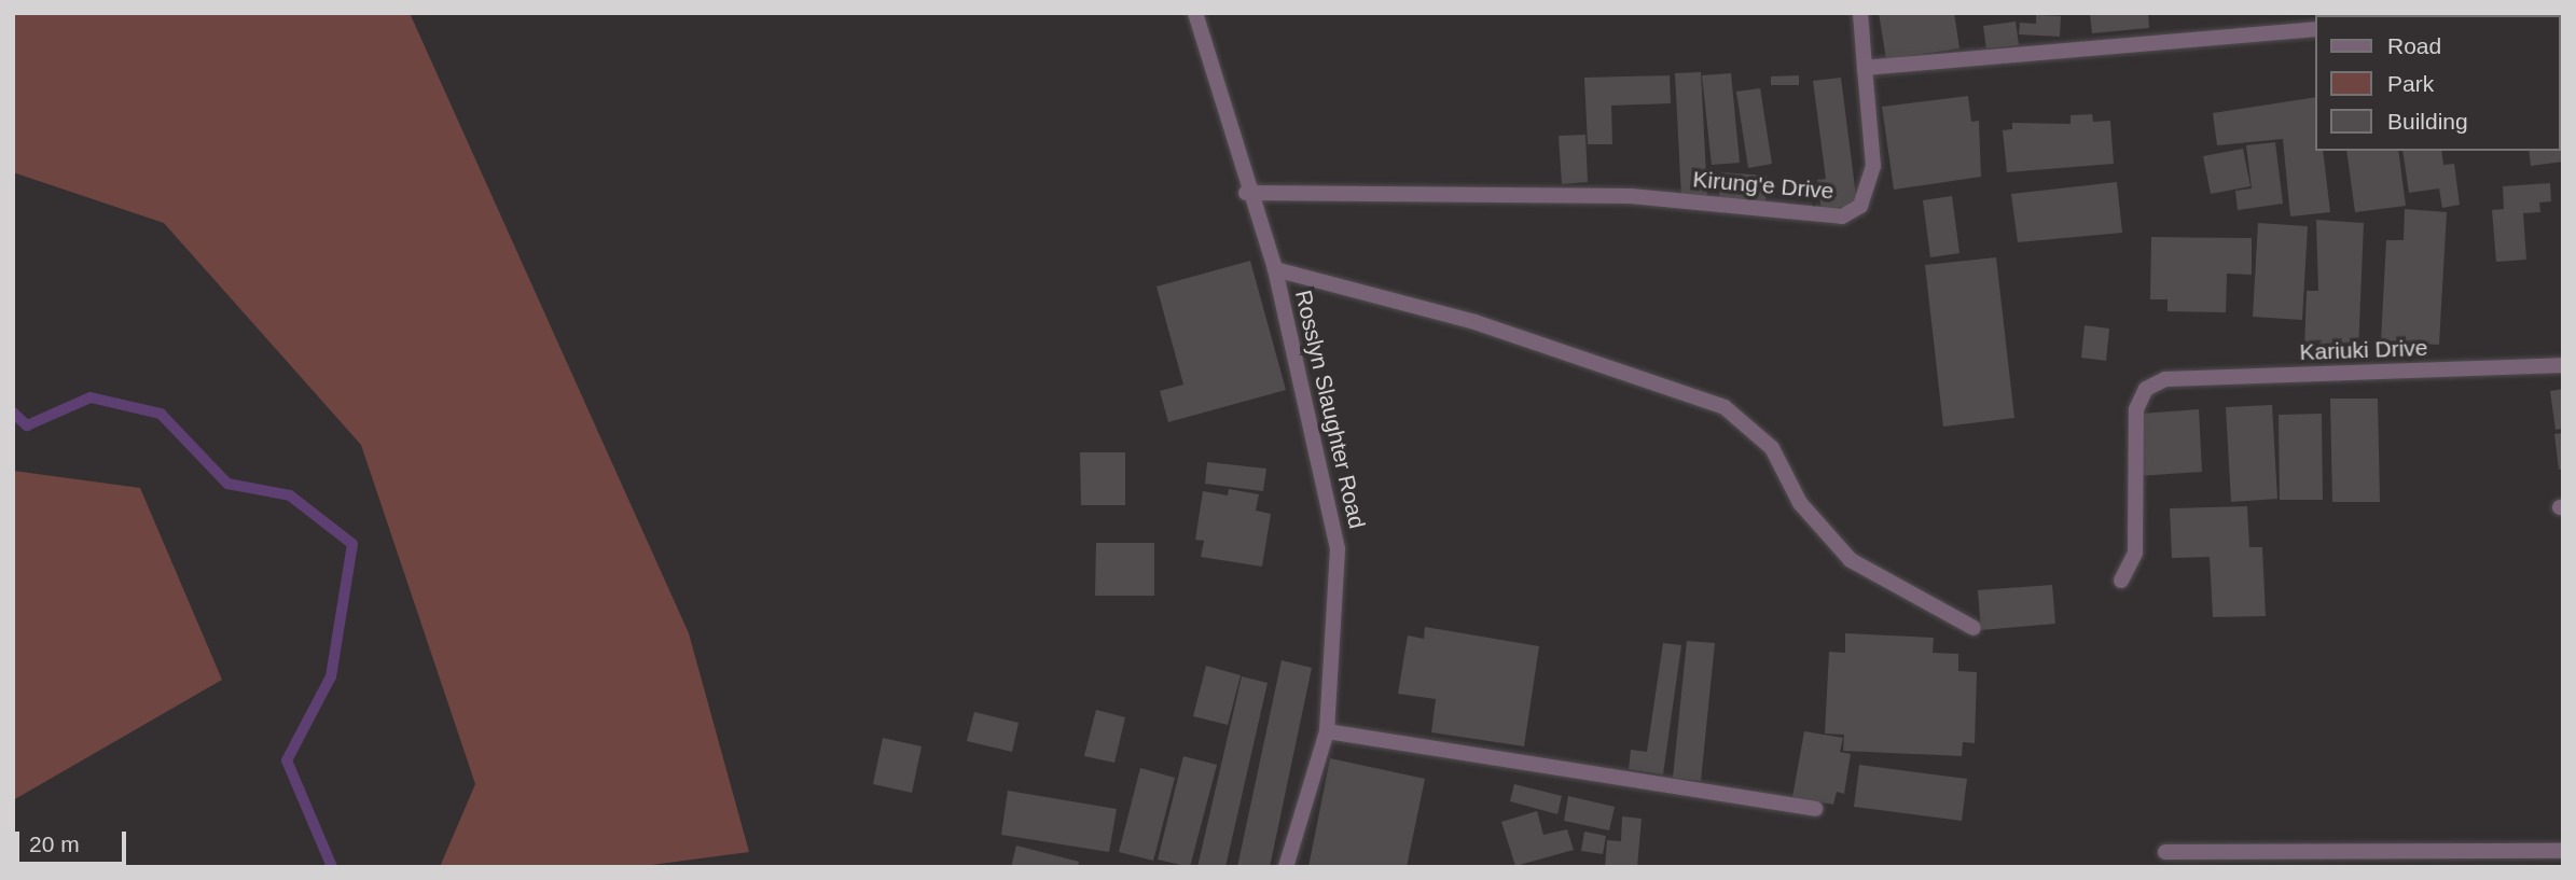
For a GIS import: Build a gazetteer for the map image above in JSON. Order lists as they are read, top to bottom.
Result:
{
  "streets": {
    "street": ["Kirung'e Drive", "Kariuki Drive", "Rosslyn Slaughter Road"]
  },
  "crossings": [
    ["Kirung'e Drive", "Rosslyn Slaughter Road"]
  ],
  "legend": ["Road", "Park", "Building"],
  "scale_bar": "20 m"
}
